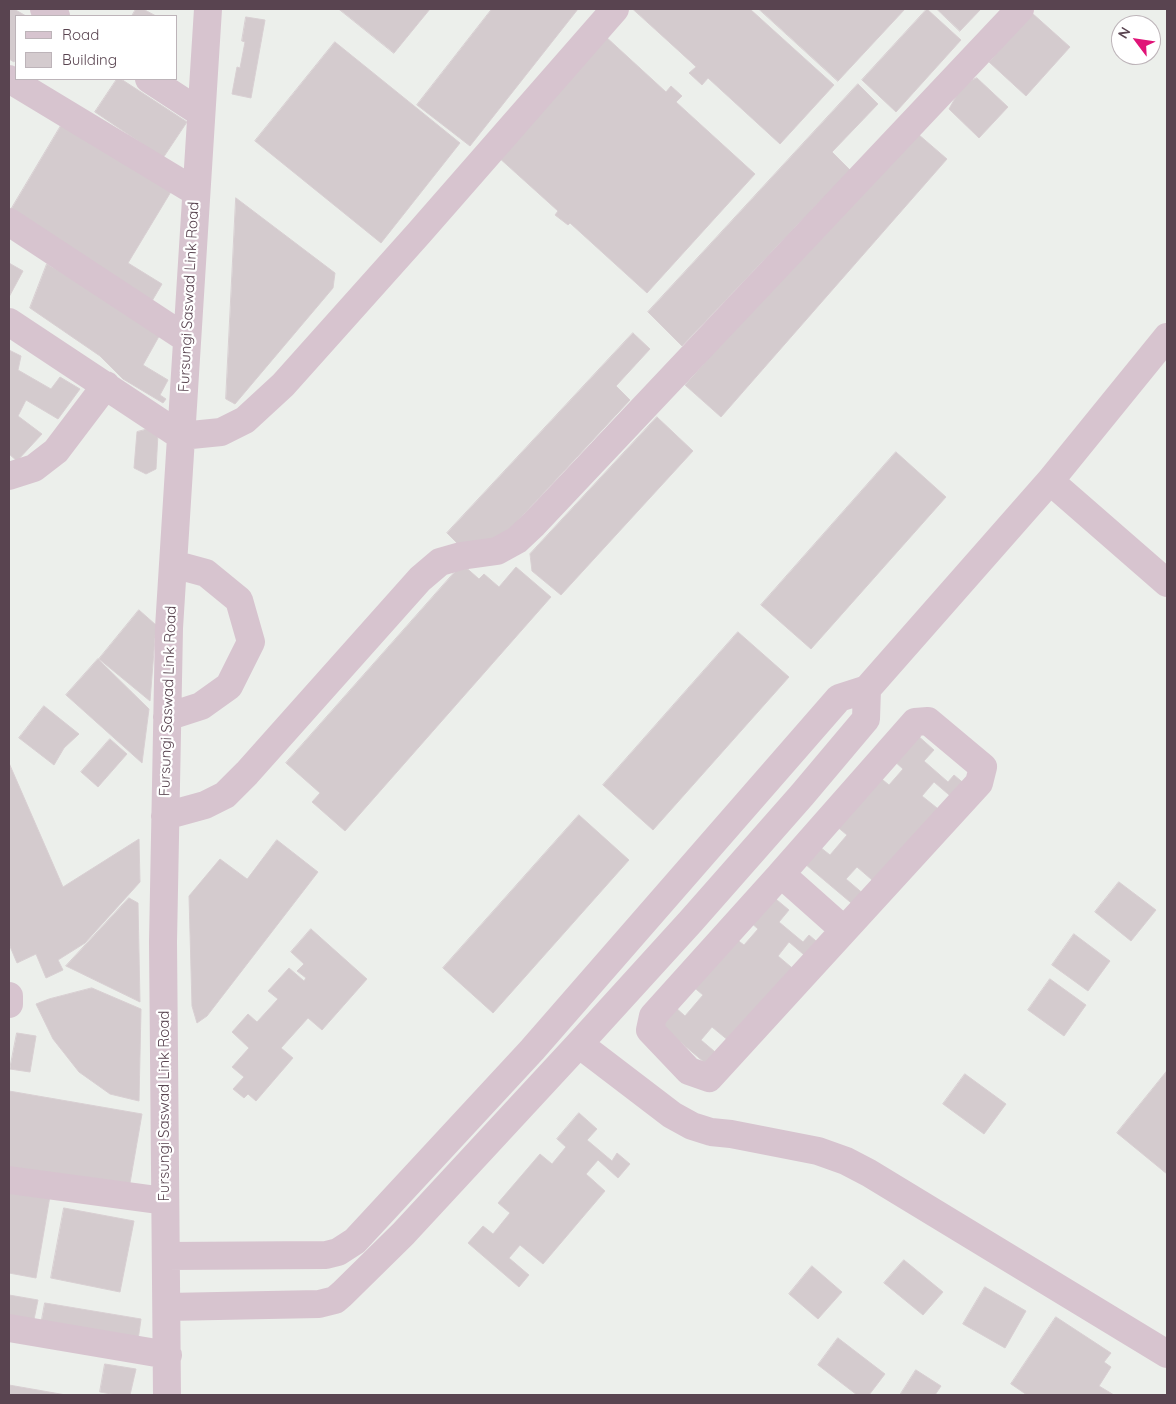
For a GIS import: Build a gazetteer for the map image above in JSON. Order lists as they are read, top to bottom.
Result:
{
  "streets": {
    "street": ["Fursungi Saswad Link Road"]
  },
  "legend": ["Road", "Building"],
  "north": "top left"
}
